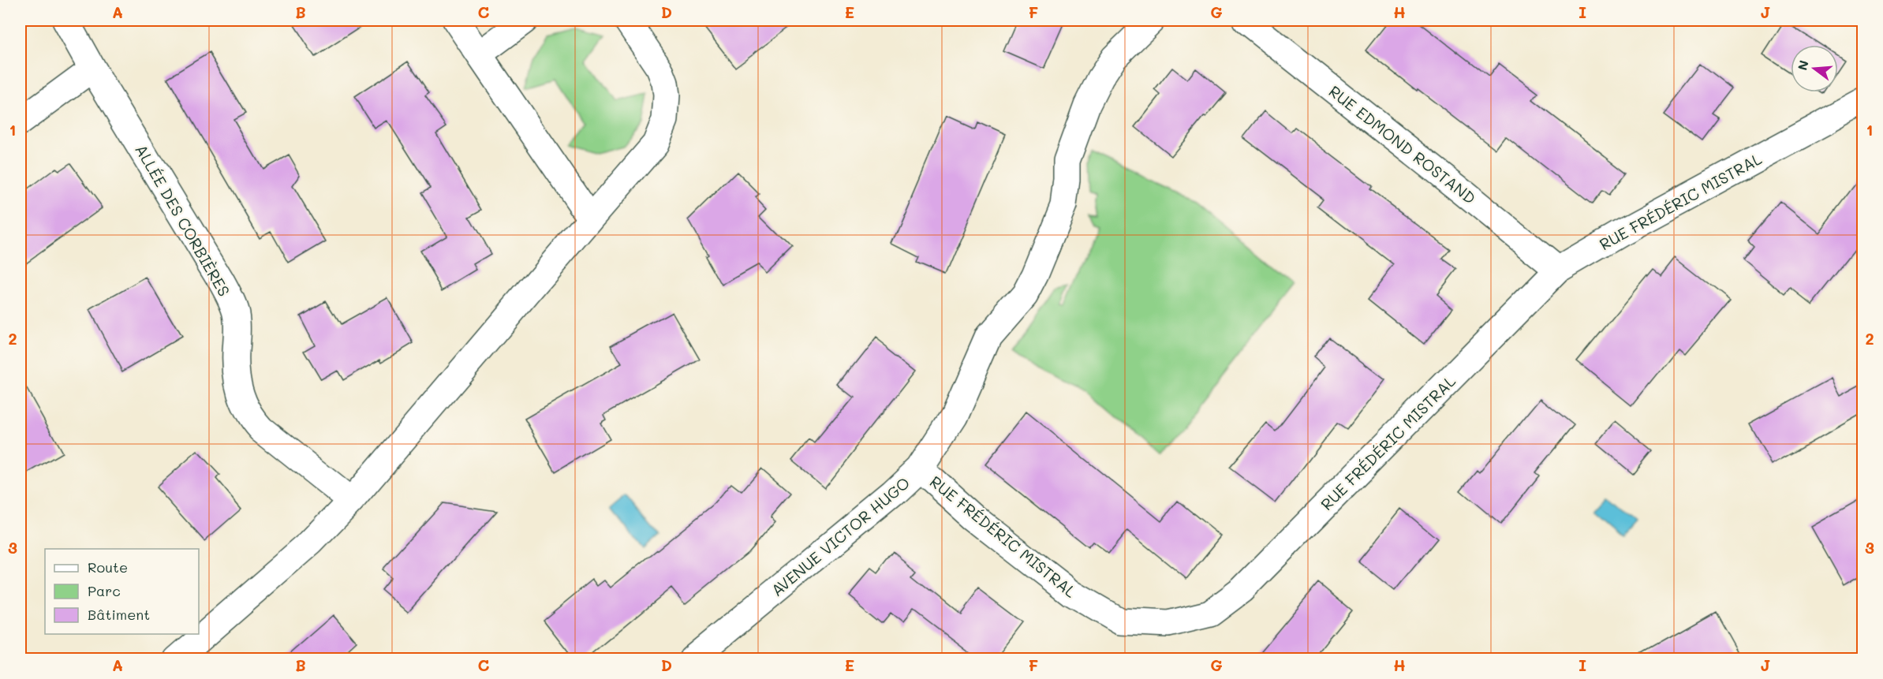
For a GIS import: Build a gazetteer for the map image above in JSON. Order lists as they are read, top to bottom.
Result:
{
  "streets": {
    "street": [
      "RUE EDMOND ROSTAND",
      "RUE FRÉDÉRIC MISTRAL",
      "ALLÉE DES CORBIÈRES",
      "AVENUE VICTOR HUGO"
    ]
  },
  "crossings": [
    ["RUE EDMOND ROSTAND", "RUE FRÉDÉRIC MISTRAL"],
    ["RUE FRÉDÉRIC MISTRAL", "AVENUE VICTOR HUGO"]
  ],
  "legend": ["Route", "Parc", "Bâtiment"],
  "north": "left",
  "grid": {
    "columns": [
      "A",
      "B",
      "C",
      "D",
      "E",
      "F",
      "G",
      "H",
      "I",
      "J"
    ],
    "rows": ["1", "2", "3"]
  }
}
